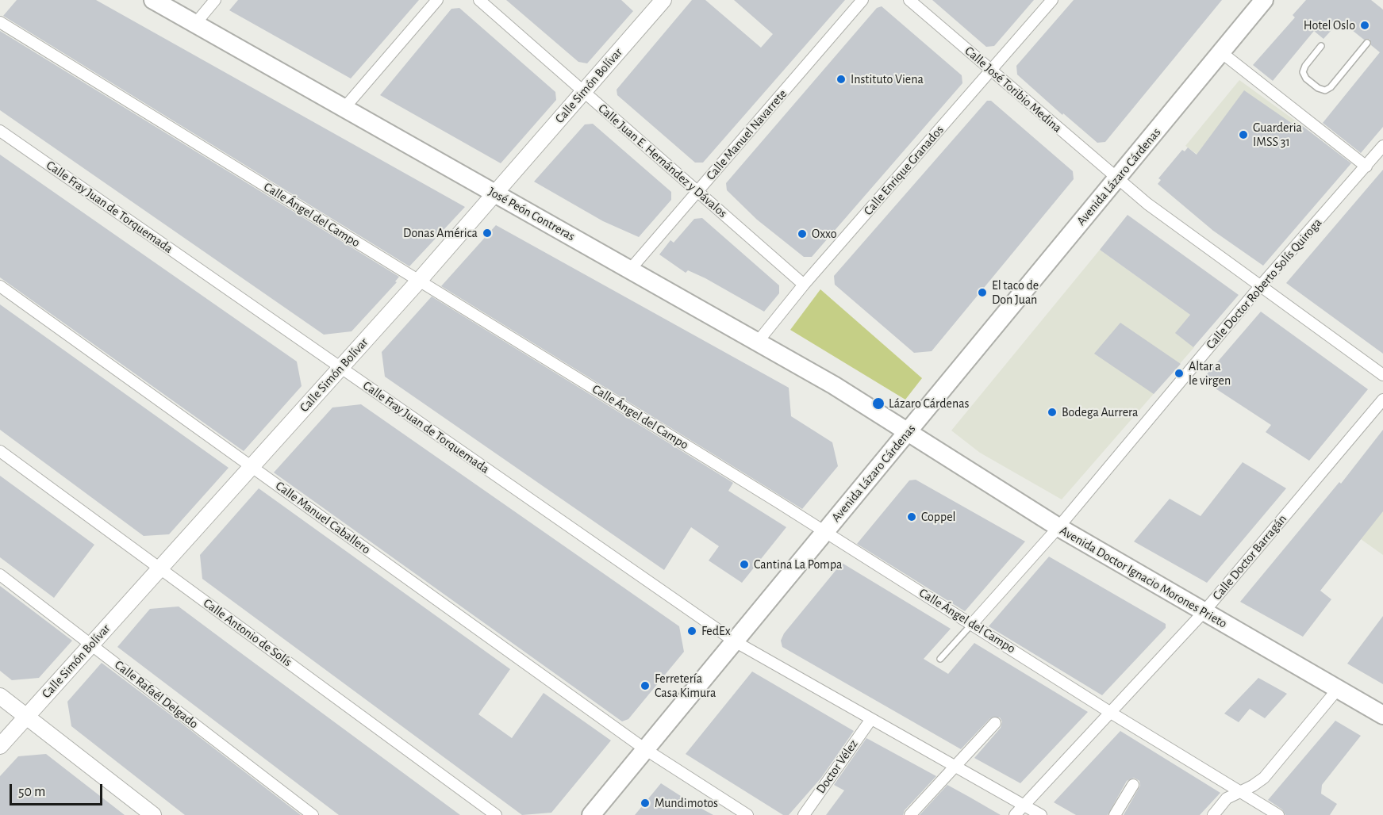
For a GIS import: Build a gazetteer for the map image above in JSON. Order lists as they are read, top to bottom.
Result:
{
  "streets": {
    "main road": ["Avenida Lázaro Cárdenas", "José Peón Contreras", "Avenida Doctor Ignacio Morones Prieto"],
    "street": [
      "Calle Simón Bolívar",
      "Calle José Toribio Medina",
      "Calle Manuel Navarrete",
      "Calle Juan E. Hernández y Dávalos",
      "Calle Enrique Granados",
      "Calle Fray Juan de Torquemada",
      "Calle Ángel del Campo",
      "Calle Doctor Roberto Solís Quiroga",
      "Calle Manuel Caballero",
      "Calle Doctor Barragán",
      "Calle Antonio de Solís",
      "Calle Rafaél Delgado",
      "Doctor Vélez"
    ]
  },
  "crossings": [
    ["Calle Simón Bolívar", "Calle Juan E. Hernández y Dávalos"],
    ["Calle Simón Bolívar", "Calle Fray Juan de Torquemada"],
    ["Calle Simón Bolívar", "José Peón Contreras"],
    ["Calle Simón Bolívar", "Calle Ángel del Campo"],
    ["Calle Simón Bolívar", "Calle Manuel Caballero"],
    ["Calle Simón Bolívar", "Calle Antonio de Solís"],
    ["Calle Simón Bolívar", "Calle Rafaél Delgado"],
    ["Calle José Toribio Medina", "Calle Enrique Granados"],
    ["Calle José Toribio Medina", "Avenida Lázaro Cárdenas"],
    ["Calle José Toribio Medina", "Calle Doctor Roberto Solís Quiroga"],
    ["Calle Manuel Navarrete", "Calle Juan E. Hernández y Dávalos"],
    ["Calle Manuel Navarrete", "José Peón Contreras"],
    ["Calle Juan E. Hernández y Dávalos", "Calle Enrique Granados"],
    ["Calle Enrique Granados", "José Peón Contreras"],
    ["Avenida Lázaro Cárdenas", "Calle Fray Juan de Torquemada"],
    ["Avenida Lázaro Cárdenas", "José Peón Contreras"],
    ["Avenida Lázaro Cárdenas", "Calle Ángel del Campo"],
    ["Avenida Lázaro Cárdenas", "Calle Manuel Caballero"],
    ["Avenida Lázaro Cárdenas", "Avenida Doctor Ignacio Morones Prieto"],
    ["Calle Fray Juan de Torquemada", "Calle Doctor Barragán"],
    ["Calle Fray Juan de Torquemada", "Doctor Vélez"],
    ["José Peón Contreras", "Avenida Doctor Ignacio Morones Prieto"],
    ["Calle Ángel del Campo", "Calle Doctor Roberto Solís Quiroga"],
    ["Calle Ángel del Campo", "Calle Doctor Barragán"],
    ["Calle Doctor Roberto Solís Quiroga", "Avenida Doctor Ignacio Morones Prieto"],
    ["Calle Doctor Barragán", "Avenida Doctor Ignacio Morones Prieto"]
  ],
  "places": [
    "Hotel Oslo",
    "Instituto Viena",
    "Guarderia IMSS 31",
    "Donas América",
    "Oxxo",
    "El taco de Don Juan",
    "Altar a le virgen",
    "Lázaro Cárdenas",
    "Bodega Aurrera",
    "Coppel",
    "Cantina La Pompa",
    "FedEx",
    "Ferretería Casa Kimura",
    "Mundimotos"
  ],
  "scale_bar": "50 m"
}
